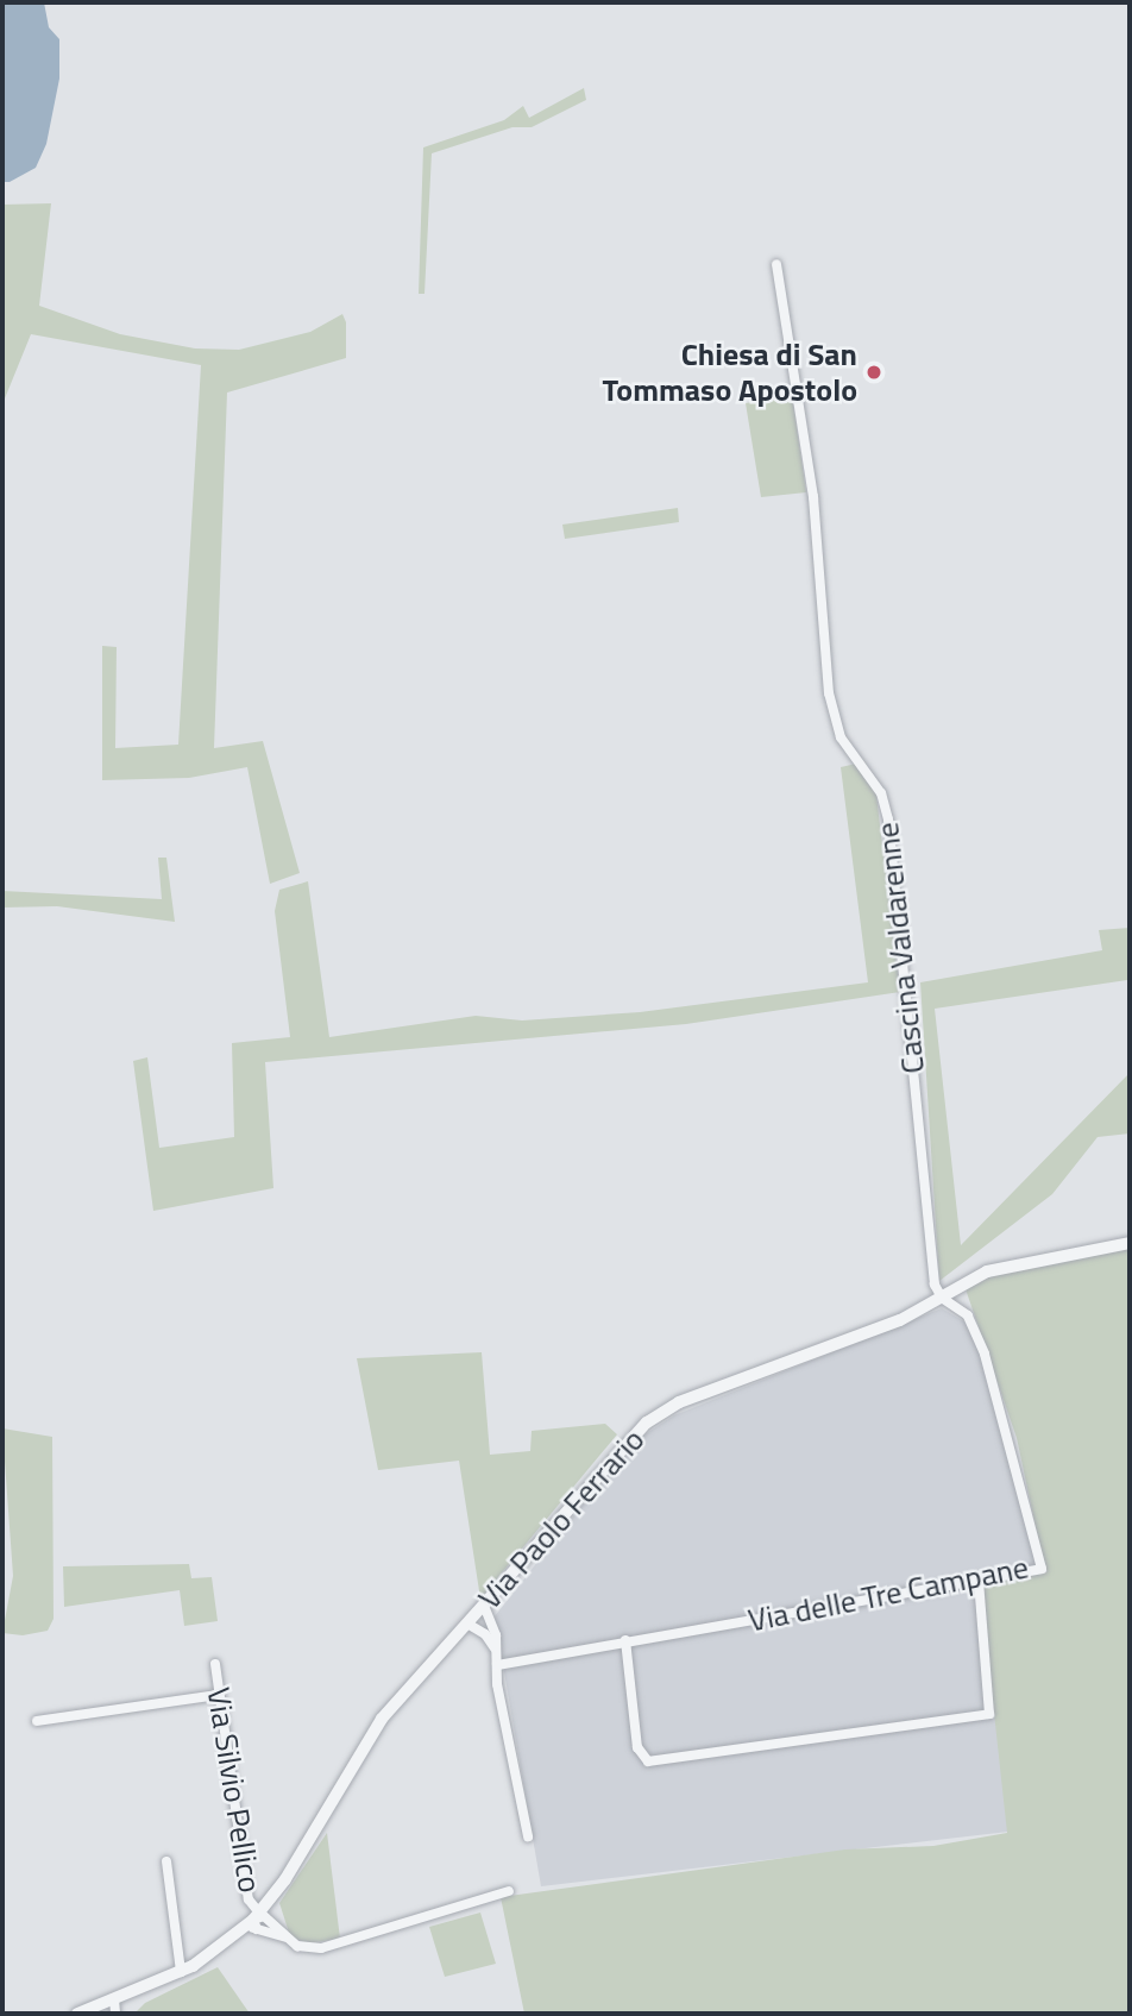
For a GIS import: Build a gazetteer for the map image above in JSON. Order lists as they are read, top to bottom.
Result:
{
  "streets": {
    "street": [
      "Cascina Valdarenne",
      "Via Paolo Ferrario",
      "Via delle Tre Campane",
      "Via Silvio Pellico"
    ]
  },
  "crossings": [
    ["Cascina Valdarenne", "Via Paolo Ferrario"],
    ["Cascina Valdarenne", "Via delle Tre Campane"],
    ["Via Paolo Ferrario", "Via delle Tre Campane"],
    ["Via Paolo Ferrario", "Via Silvio Pellico"]
  ],
  "places": ["Chiesa di San Tommaso Apostolo"]
}
